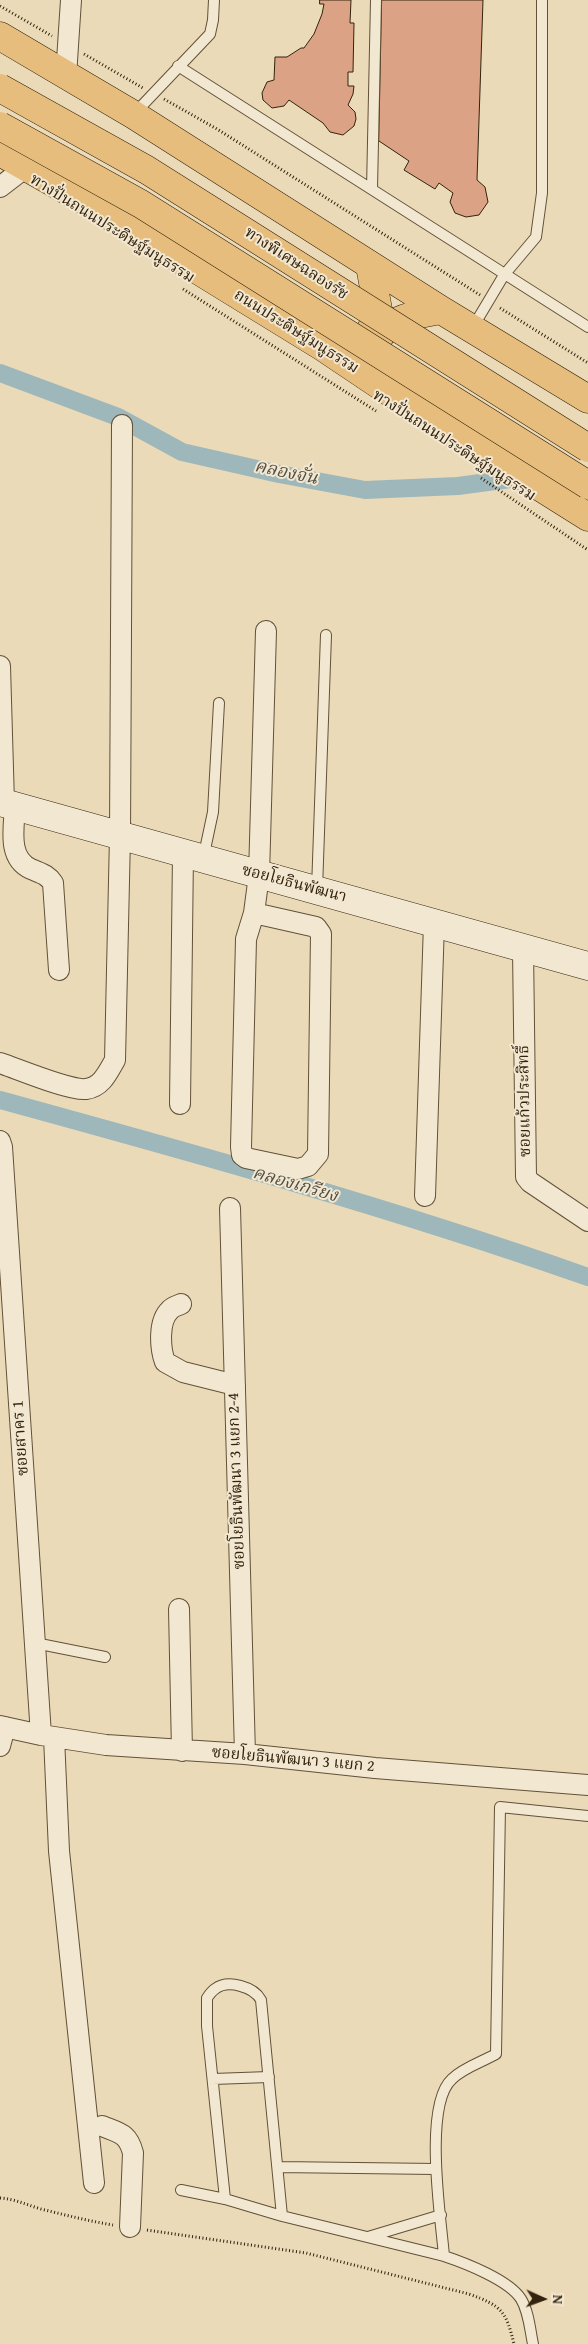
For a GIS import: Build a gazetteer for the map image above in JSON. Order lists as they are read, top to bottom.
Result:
{
  "streets": {
    "main road": ["ทางพิเศษฉลองรัช", "ถนนประดิษฐ์มนูธรรม"],
    "street": [
      "ซอยโยธินพัฒนา",
      "ซอยแก้วประสิทธื์",
      "ซอยสาคร 1",
      "ซอยโยธินพัฒนา 3 แยก 2-4",
      "ซอยโยธินพัฒนา 3 แยก 2"
    ],
    "path": ["ทางปั่นถนนประดิษฐ์มนูธรรม"]
  },
  "crossings": [
    ["ซอยโยธินพัฒนา", "ซอยแก้วประสิทธื์"],
    ["ซอยสาคร 1", "ซอยโยธินพัฒนา 3 แยก 2"],
    ["ซอยโยธินพัฒนา 3 แยก 2-4", "ซอยโยธินพัฒนา 3 แยก 2"]
  ],
  "water": ["คลองจั่น", "คลองเกรียง"],
  "north": "right"
}
